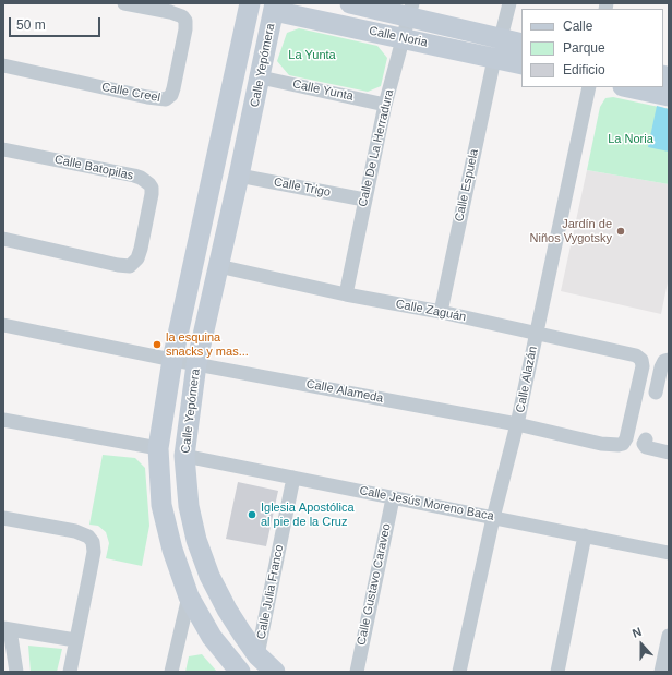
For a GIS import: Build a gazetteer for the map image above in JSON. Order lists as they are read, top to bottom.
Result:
{
  "streets": {
    "main road": ["Calle Noria", "Calle Yepómera"],
    "street": [
      "Calle Yunta",
      "Calle Creel",
      "Calle De La Herradura",
      "Calle Batopilas",
      "Calle Espuela",
      "Calle Trigo",
      "Calle Zaguán",
      "Calle Alazán",
      "Calle Alameda",
      "Calle Jesús Moreno Baca",
      "Calle Gustavo Caraveo",
      "Calle Julia Franco"
    ]
  },
  "crossings": [
    ["Calle Noria", "Calle Yepómera"],
    ["Calle Noria", "Calle De La Herradura"],
    ["Calle Noria", "Calle Espuela"],
    ["Calle Yepómera", "Calle Yunta"],
    ["Calle Yepómera", "Calle Trigo"],
    ["Calle Yepómera", "Calle Zaguán"],
    ["Calle Yepómera", "Calle Alameda"],
    ["Calle Yepómera", "Calle Jesús Moreno Baca"],
    ["Calle Yepómera", "Calle Julia Franco"],
    ["Calle Yunta", "Calle De La Herradura"],
    ["Calle De La Herradura", "Calle Trigo"],
    ["Calle De La Herradura", "Calle Zaguán"],
    ["Calle Espuela", "Calle Zaguán"],
    ["Calle Zaguán", "Calle Alazán"],
    ["Calle Zaguán", "Calle Alameda"],
    ["Calle Alazán", "Calle Alameda"],
    ["Calle Alazán", "Calle Jesús Moreno Baca"],
    ["Calle Jesús Moreno Baca", "Calle Gustavo Caraveo"],
    ["Calle Jesús Moreno Baca", "Calle Julia Franco"]
  ],
  "parks": ["La Yunta", "La Noria"],
  "places": ["Jardín de Niños Vygotsky", "la esquina snacks y mas...", "Iglesia Apostólica al pie de la Cruz"],
  "legend": ["Calle", "Parque", "Edificio"],
  "scale_bar": "50 m",
  "north": "top"
}
